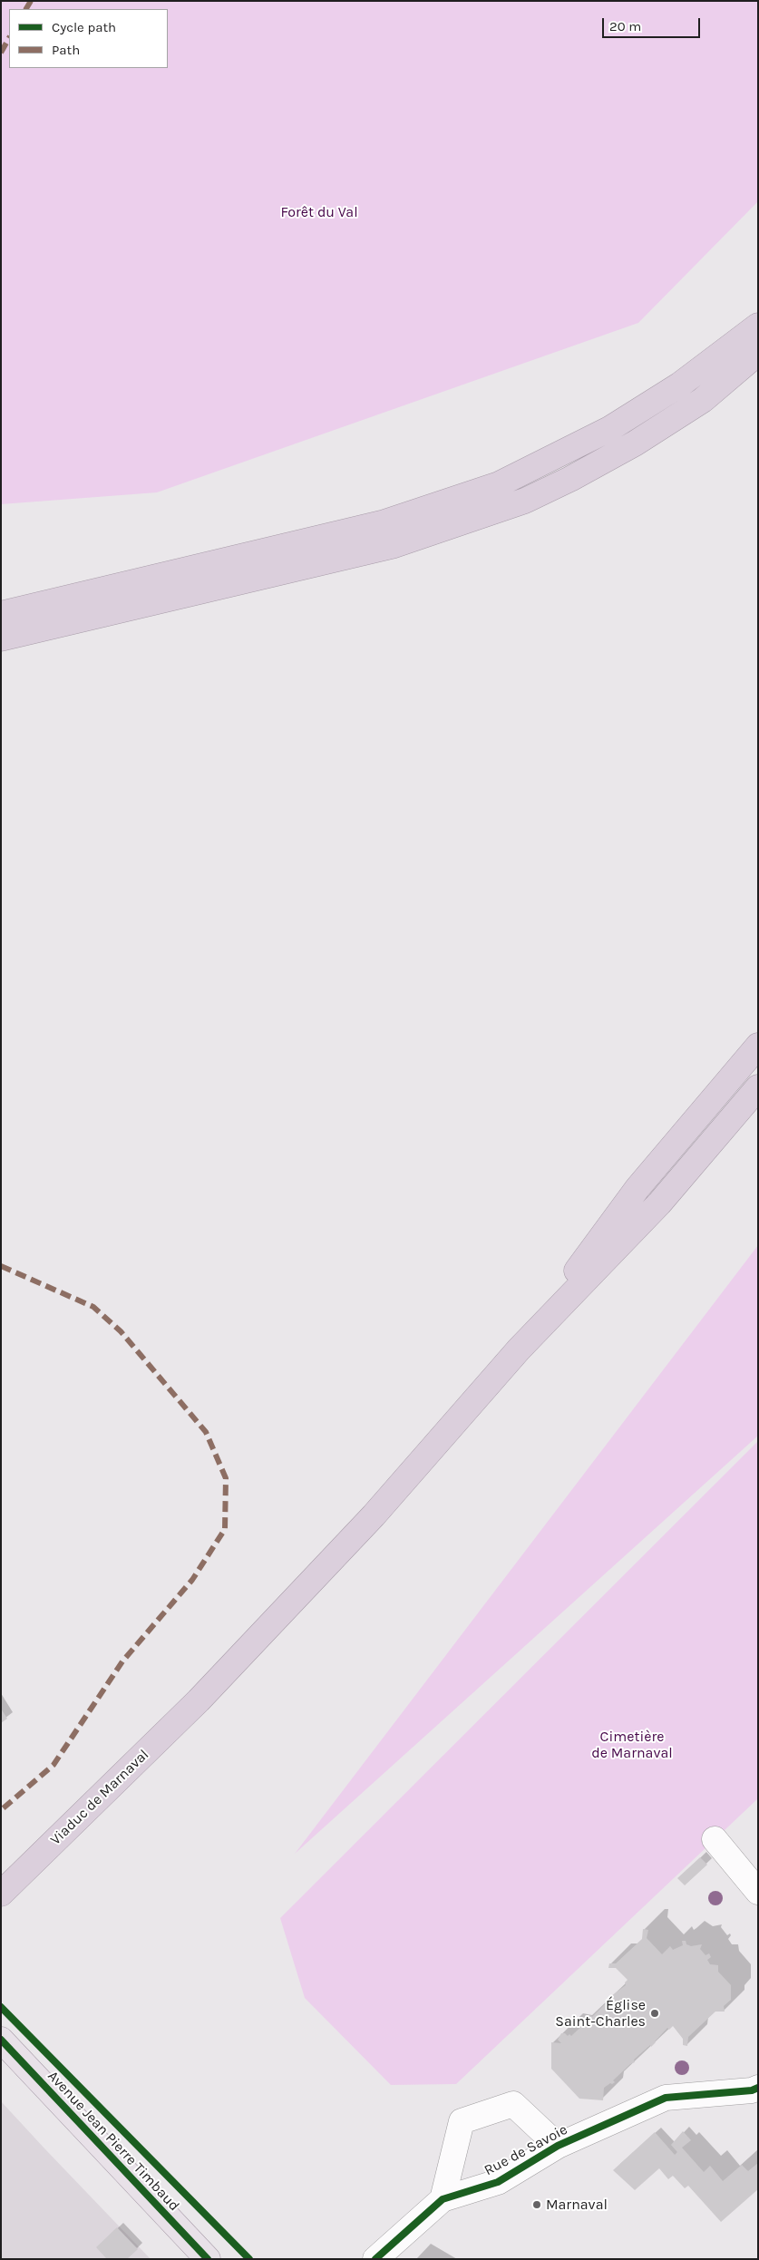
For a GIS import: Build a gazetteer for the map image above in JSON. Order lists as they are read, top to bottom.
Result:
{
  "streets": {
    "highway": ["Viaduc de Marnaval"],
    "main road": ["Avenue Jean Pierre Timbaud"],
    "street": ["Rue de Savoie"]
  },
  "parks": ["Forêt du Val", "Cimetière de Marnaval"],
  "places": ["Église Saint-Charles", "Marnaval"],
  "legend": ["Cycle path", "Path"],
  "scale_bar": "20 m"
}
